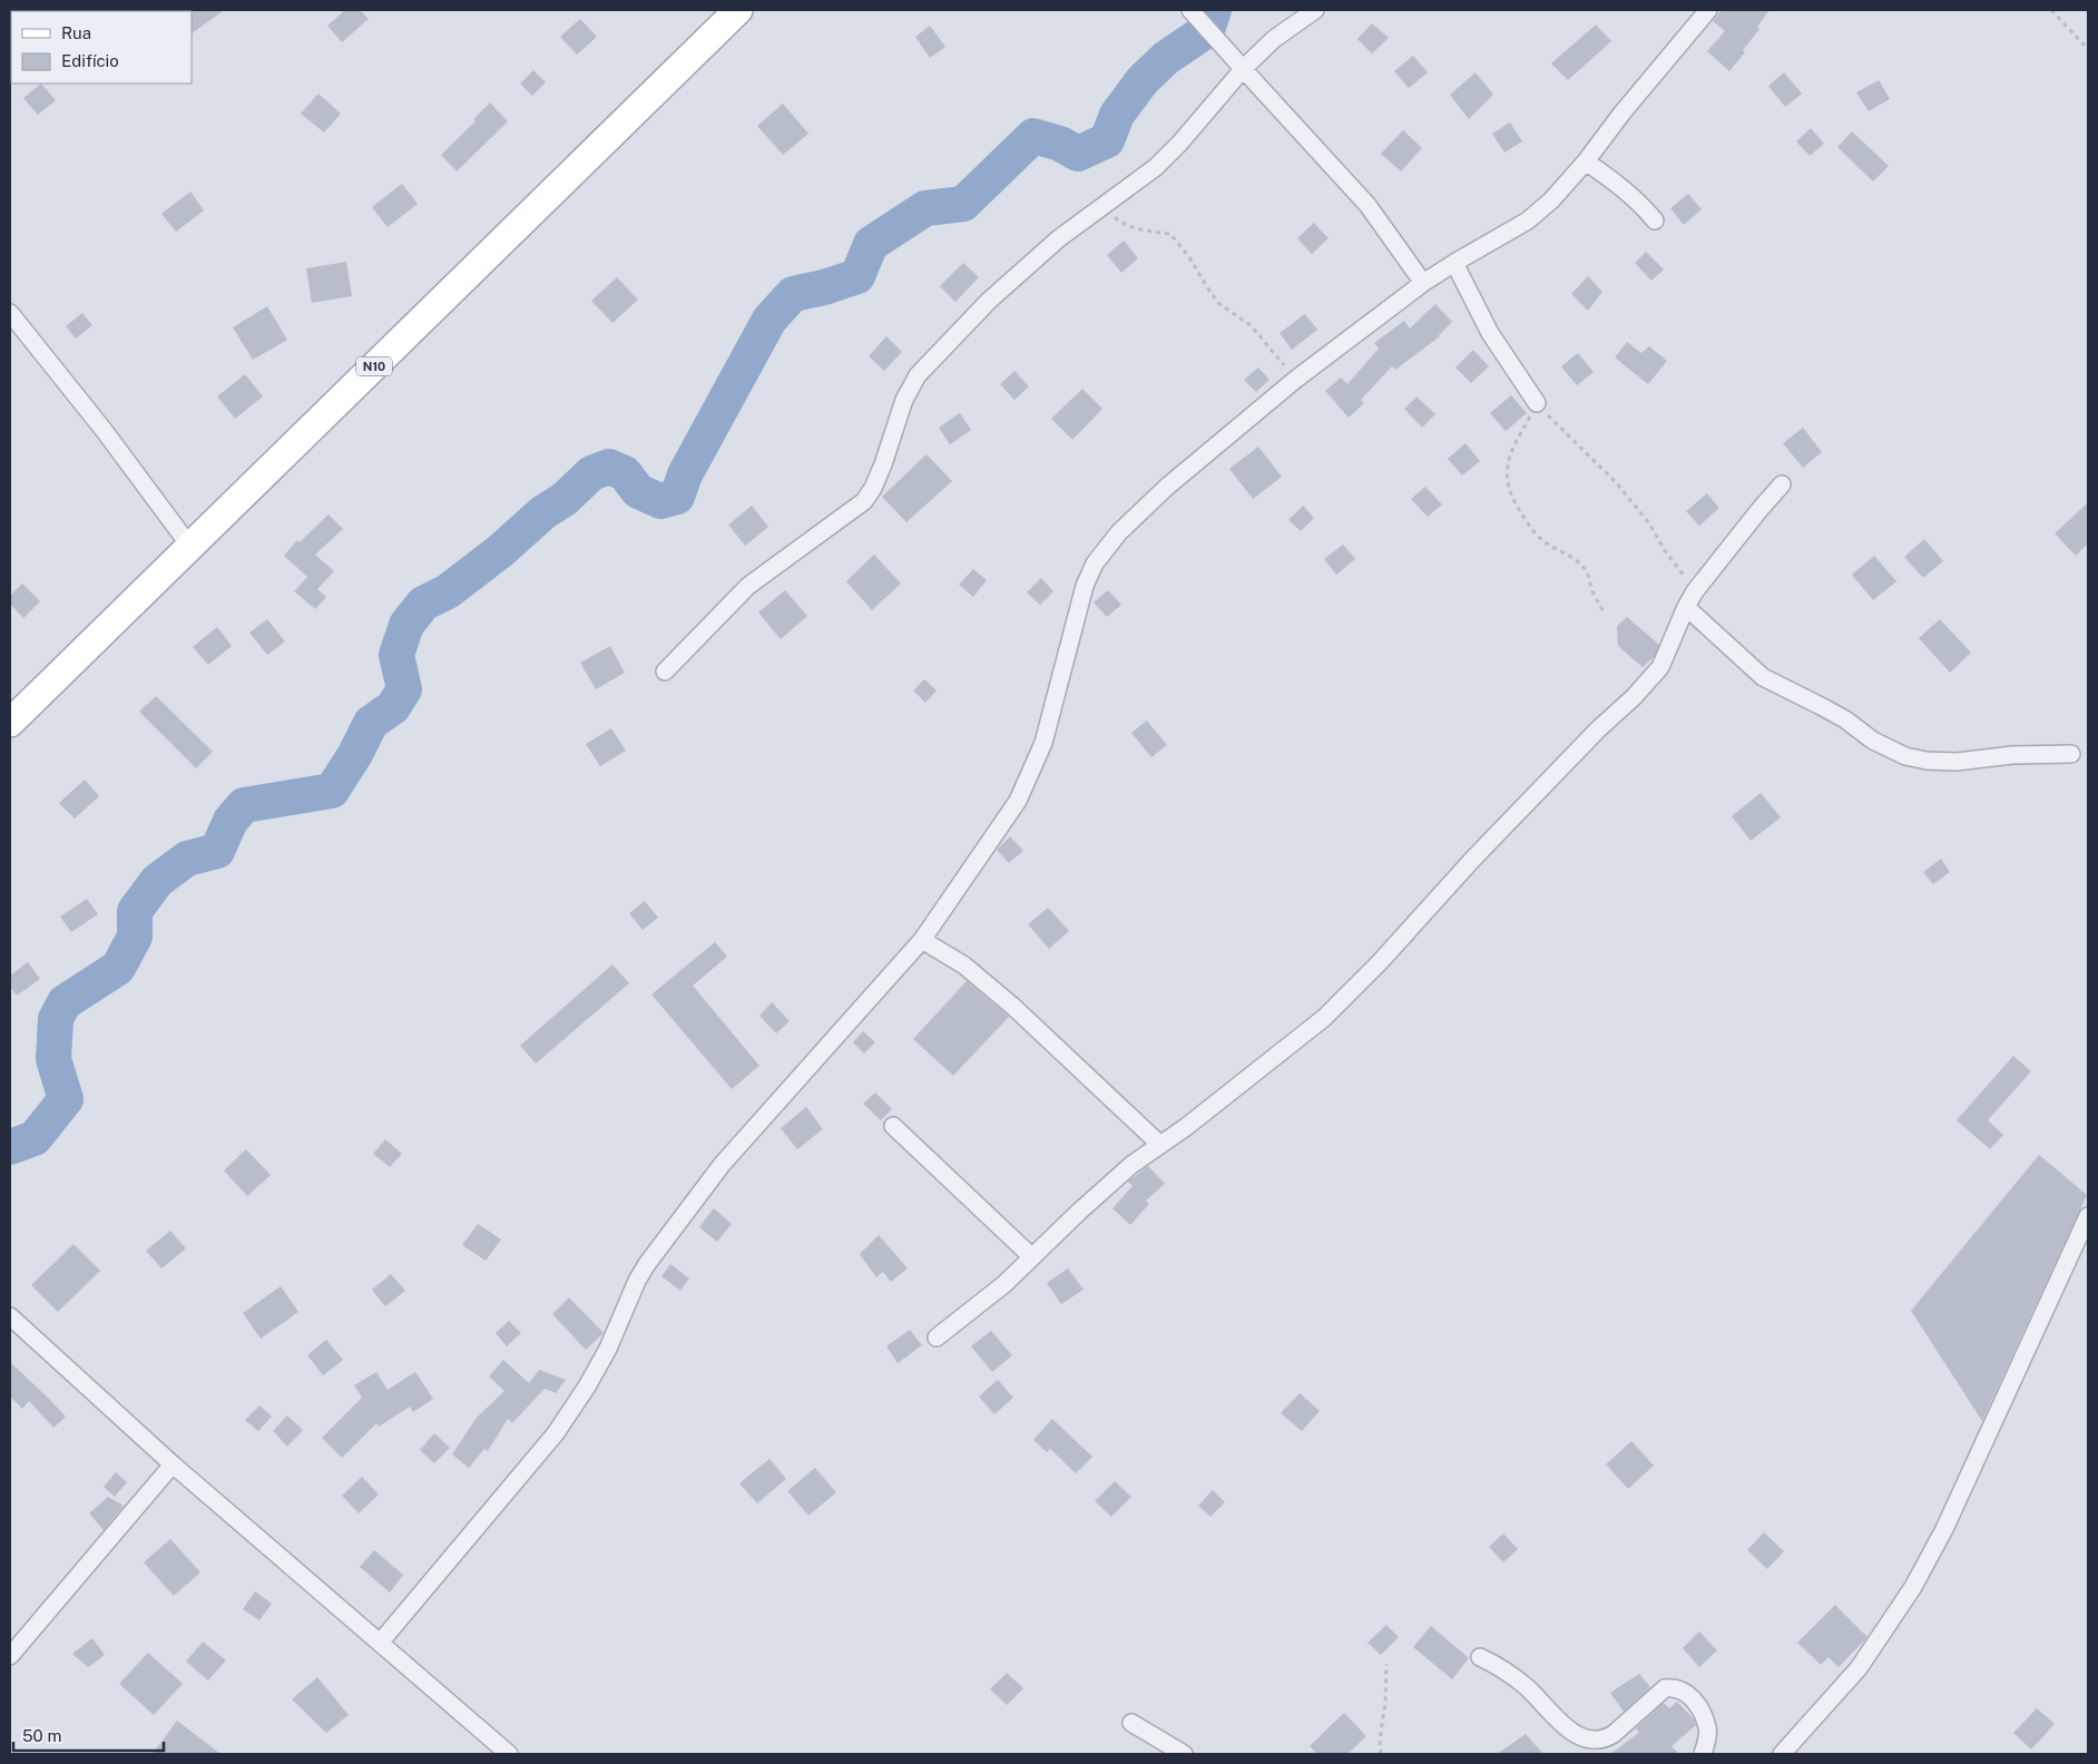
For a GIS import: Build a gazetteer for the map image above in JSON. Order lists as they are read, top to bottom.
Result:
{
  "streets": {
    "main road": ["N10"]
  },
  "legend": ["Rua", "Edifício"],
  "scale_bar": "50 m"
}
